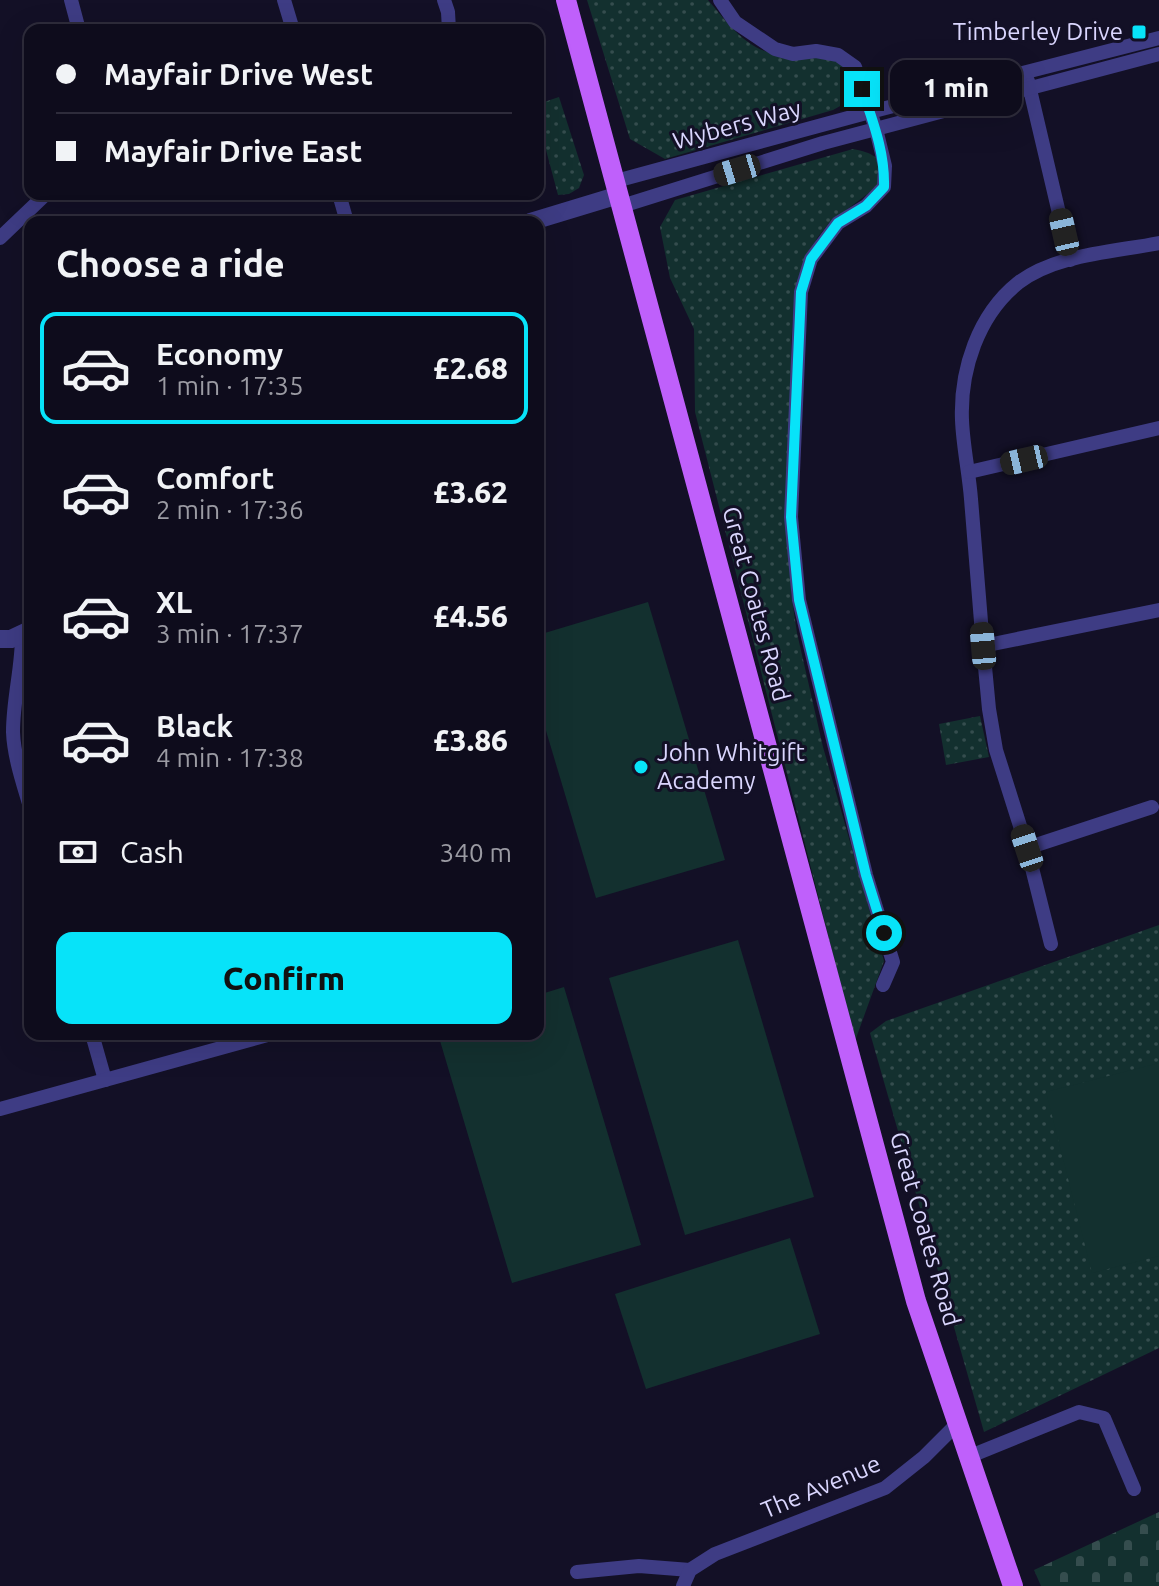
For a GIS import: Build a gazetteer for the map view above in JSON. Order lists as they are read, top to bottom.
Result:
{
  "streets": {
    "main road": ["Great Coates Road"],
    "street": ["Wybers Way", "The Avenue"]
  },
  "crossings": [
    ["Wybers Way", "Great Coates Road"],
    ["Great Coates Road", "The Avenue"]
  ],
  "places": {
    "transit": ["Timberley Drive"],
    "other": ["John Whitgift Academy"]
  },
  "page": {
    "banner": ["Mayfair Drive West", "Mayfair Drive East"],
    "bubble": "1 min",
    "heading": "Choose a ride",
    "list": [
      {
        "name": "Economy",
        "note": "1 min · 17:35",
        "value": "£2.68"
      },
      {
        "name": "Comfort",
        "note": "2 min · 17:36",
        "value": "£3.62"
      },
      {
        "name": "XL",
        "note": "3 min · 17:37",
        "value": "£4.56"
      },
      {
        "name": "Black",
        "note": "4 min · 17:38",
        "value": "£3.86"
      }
    ],
    "pay": ["Cash", "340 m"],
    "buttons": "Confirm"
  }
}
